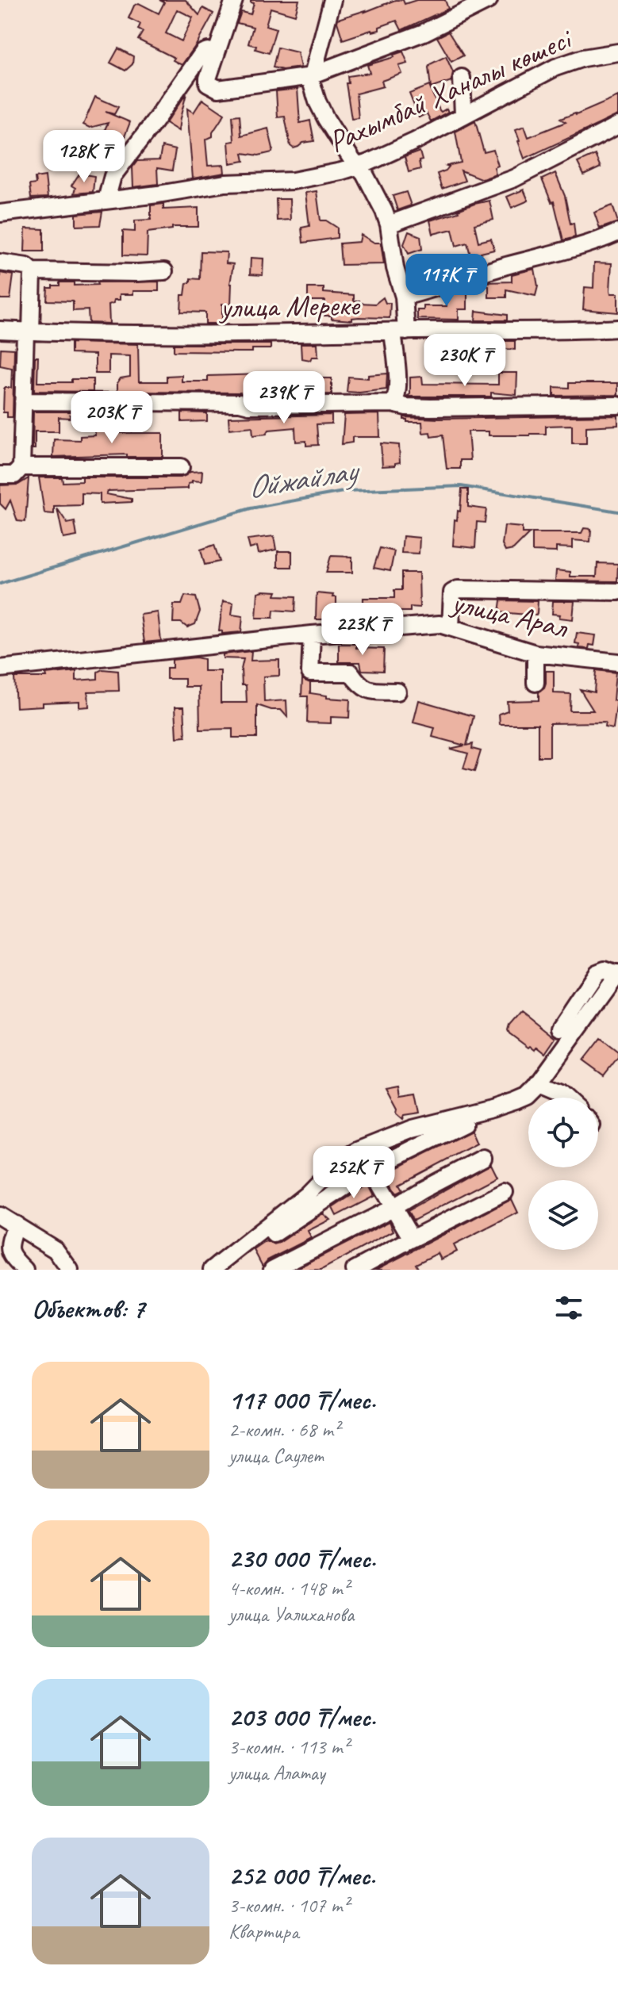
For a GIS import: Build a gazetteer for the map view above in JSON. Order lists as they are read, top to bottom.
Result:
{
  "streets": {
    "street": ["Рахымбай Ханалы көшесі", "улица Мереке", "улица Арал"]
  },
  "water": ["Ойжайлау"],
  "page": {
    "price": [
      "128K ₸",
      "117K ₸",
      "230K ₸",
      "239K ₸",
      "203K ₸",
      "223K ₸",
      "252K ₸"
    ],
    "heading": "Объектов: 7",
    "list": [
      {
        "name": "117 000 ₸/мес.",
        "note": "2-комн. · 68 m² · улица Саулет"
      },
      {
        "name": "230 000 ₸/мес.",
        "note": "4-комн. · 148 m² · улица Уалиханова"
      },
      {
        "name": "203 000 ₸/мес.",
        "note": "3-комн. · 113 m² · улица Алатау"
      },
      {
        "name": "252 000 ₸/мес.",
        "note": "3-комн. · 107 m² · Квартира"
      }
    ]
  }
}
